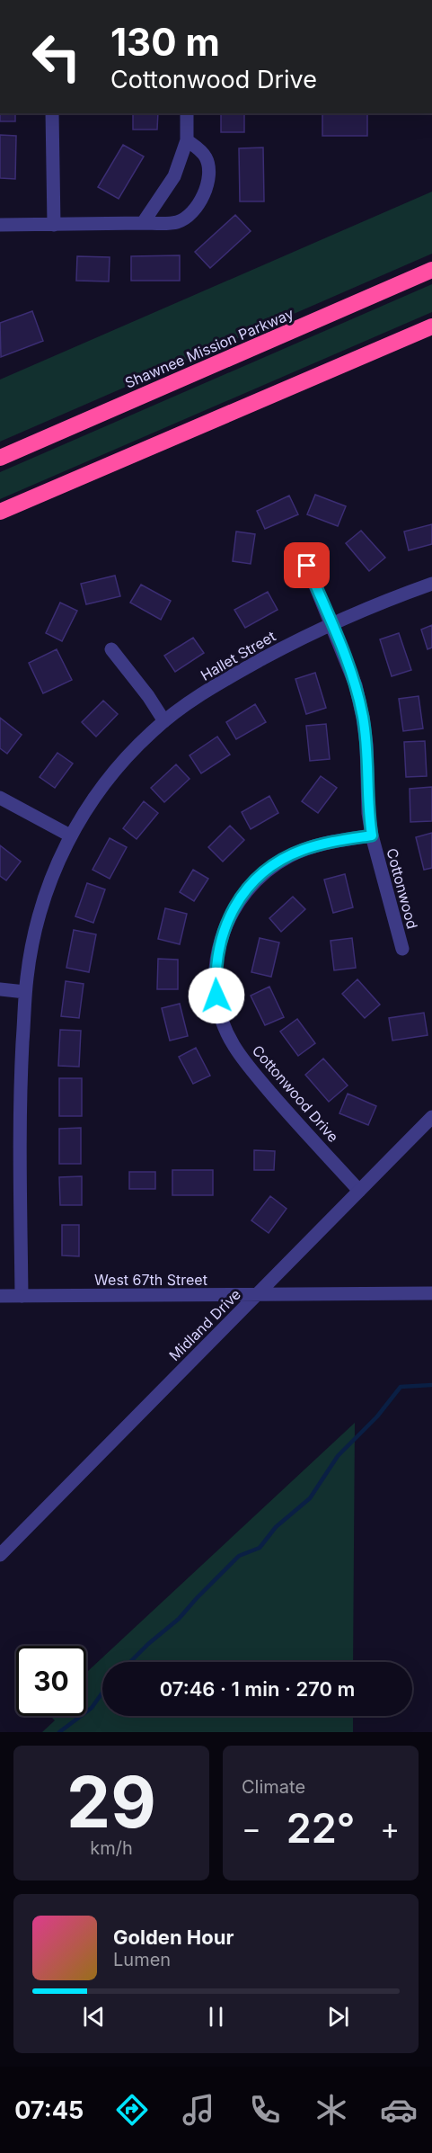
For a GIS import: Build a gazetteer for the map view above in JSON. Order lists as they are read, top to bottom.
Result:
{
  "streets": {
    "highway": ["Shawnee Mission Parkway"],
    "street": [
      "Hallet Street",
      "Cottonwood",
      "Cottonwood Drive",
      "West 67th Street",
      "Midland Drive"
    ]
  },
  "crossings": [
    ["Hallet Street", "West 67th Street"],
    ["Cottonwood", "Cottonwood Drive"],
    ["Cottonwood Drive", "Midland Drive"],
    ["West 67th Street", "Midland Drive"]
  ],
  "page": {
    "turn": ["130 m", "Cottonwood Drive"],
    "limit": "30",
    "trip": "07:46 · 1 min · 270 m",
    "tile": [
      ["29", "km/h"],
      "Climate"
    ],
    "heat": ["−", "22°", "+"],
    "song": ["Golden Hour", "Lumen"],
    "tabs": "07:45"
  }
}
